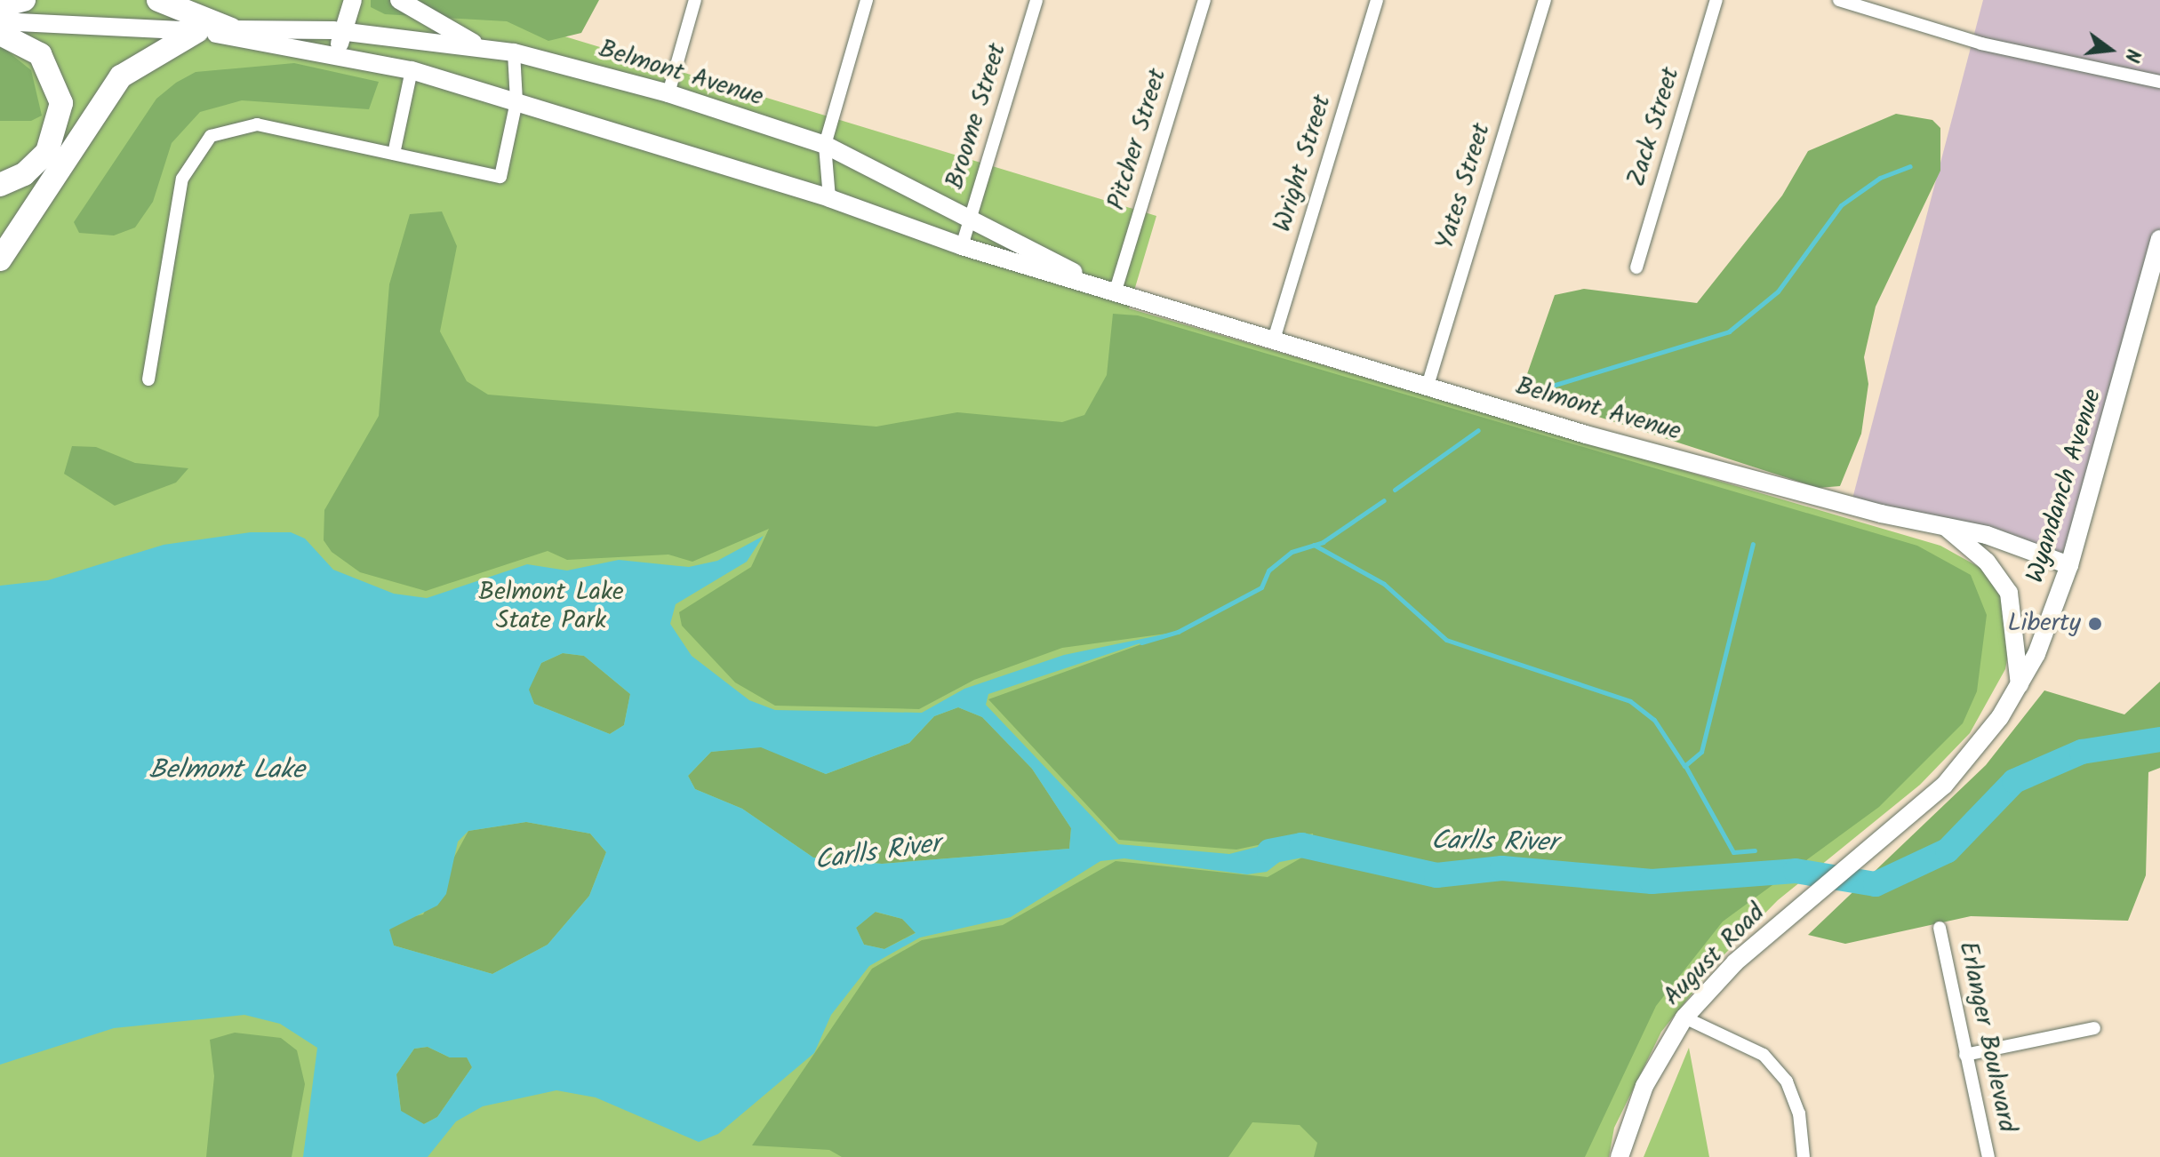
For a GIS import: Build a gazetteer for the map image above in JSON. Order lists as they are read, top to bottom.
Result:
{
  "streets": {
    "street": [
      "Belmont Avenue",
      "Broome Street",
      "Zack Street",
      "Pitcher Street",
      "Wright Street",
      "Yates Street",
      "Wyandanch Avenue",
      "August Road",
      "Erlanger Boulevard"
    ]
  },
  "crossings": [
    ["Belmont Avenue", "Broome Street"],
    ["Belmont Avenue", "Pitcher Street"],
    ["Belmont Avenue", "Wright Street"],
    ["Belmont Avenue", "Yates Street"],
    ["Belmont Avenue", "Wyandanch Avenue"],
    ["Wyandanch Avenue", "August Road"]
  ],
  "water": ["Belmont Lake", "Carlls River"],
  "parks": ["Belmont Lake State Park"],
  "places": ["Liberty"],
  "north": "right"
}
